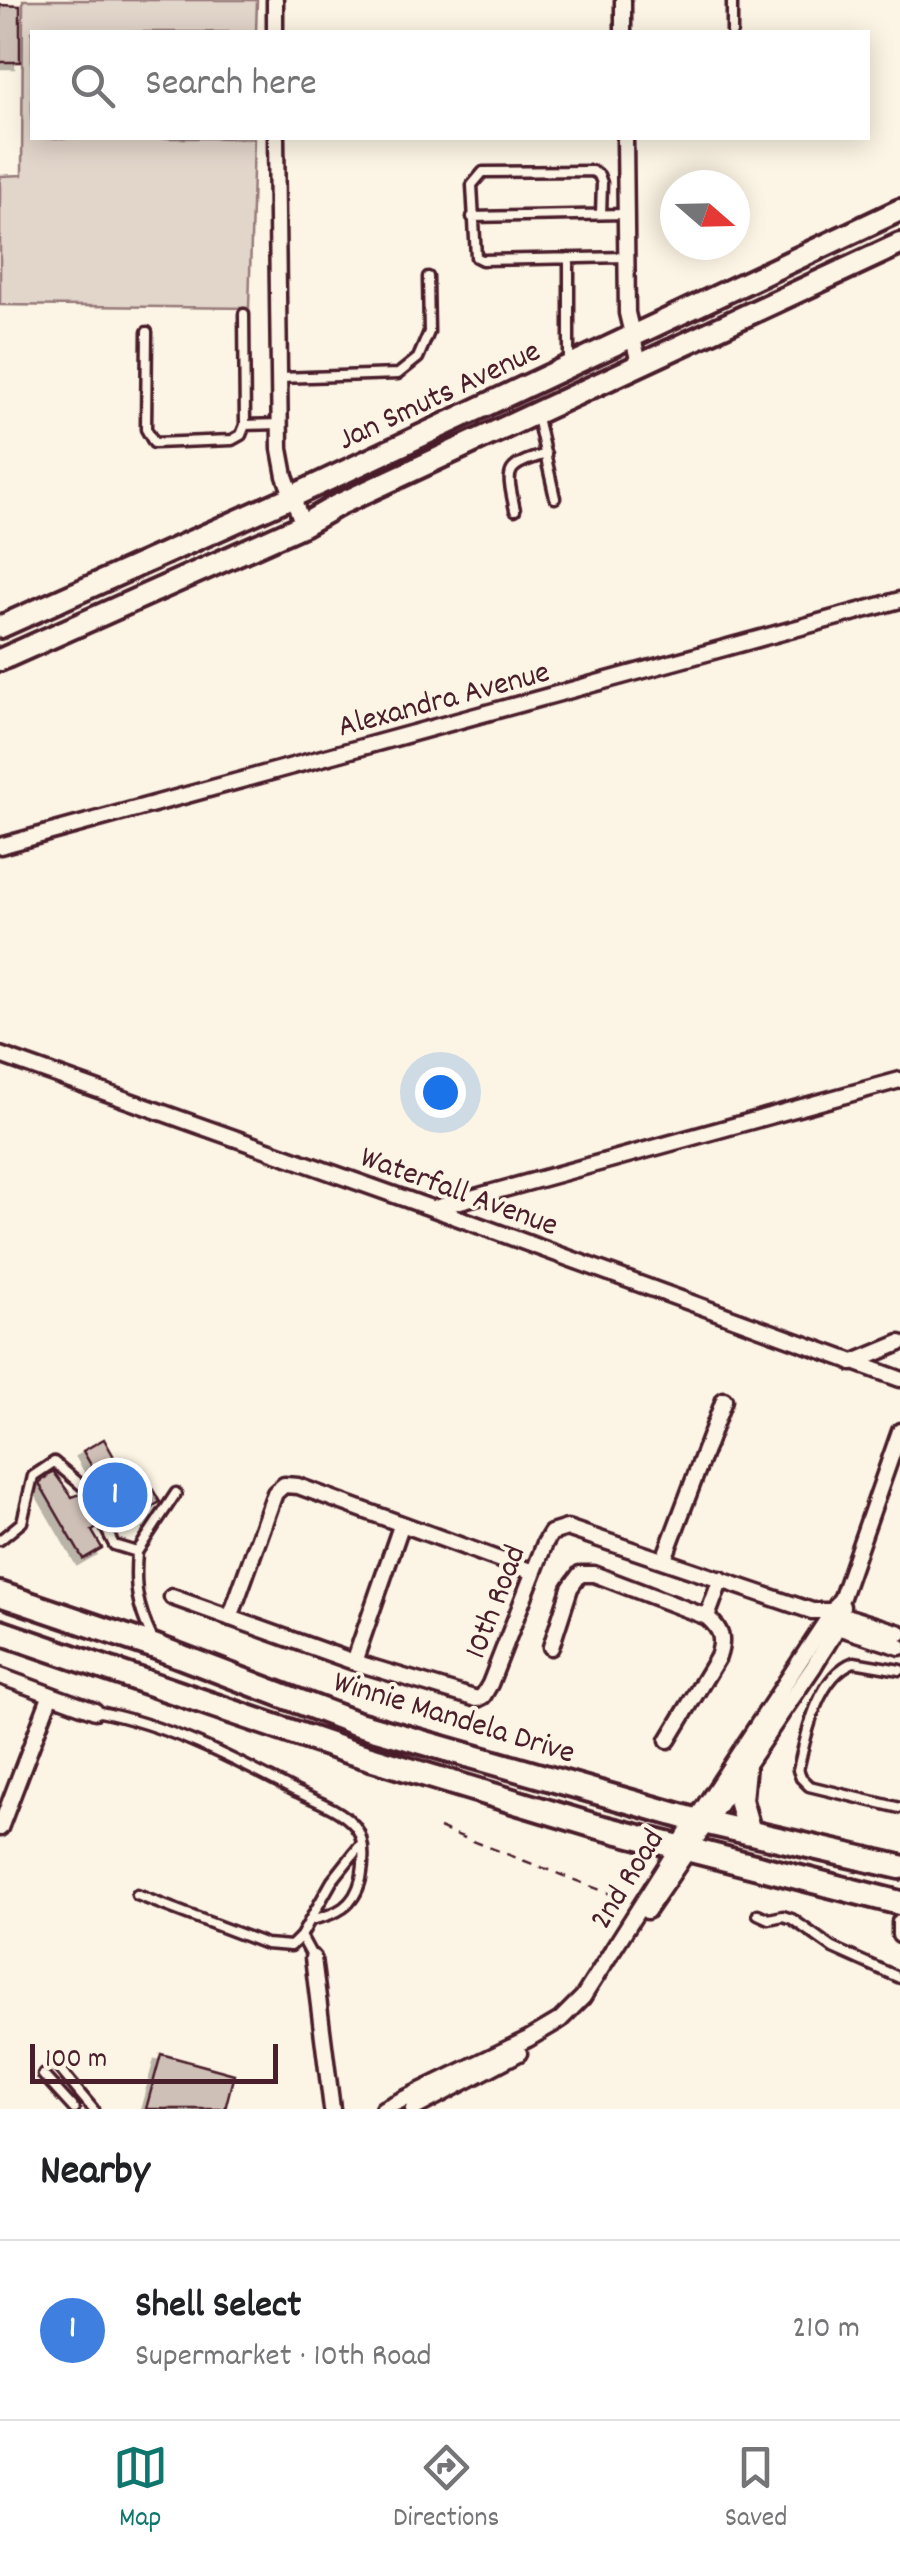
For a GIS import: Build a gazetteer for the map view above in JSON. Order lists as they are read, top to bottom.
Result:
{
  "streets": {
    "main road": ["Jan Smuts Avenue", "Winnie Mandela Drive"],
    "street": [
      "Alexandra Avenue",
      "Waterfall Avenue",
      "10th Road",
      "2nd Road"
    ]
  },
  "crossings": [
    ["10th Road", "2nd Road"],
    ["Winnie Mandela Drive", "2nd Road"]
  ],
  "scale_bar": "100 m",
  "north": "right",
  "page": {
    "search": "Search here",
    "pins": "1",
    "scale": "100 m",
    "heading": "Nearby",
    "list": [
      {
        "mark": "1",
        "name": "Shell Select",
        "note": "Supermarket · 10th Road",
        "value": "210 m"
      }
    ],
    "nav": ["Map", "Directions", "Saved"]
  }
}
